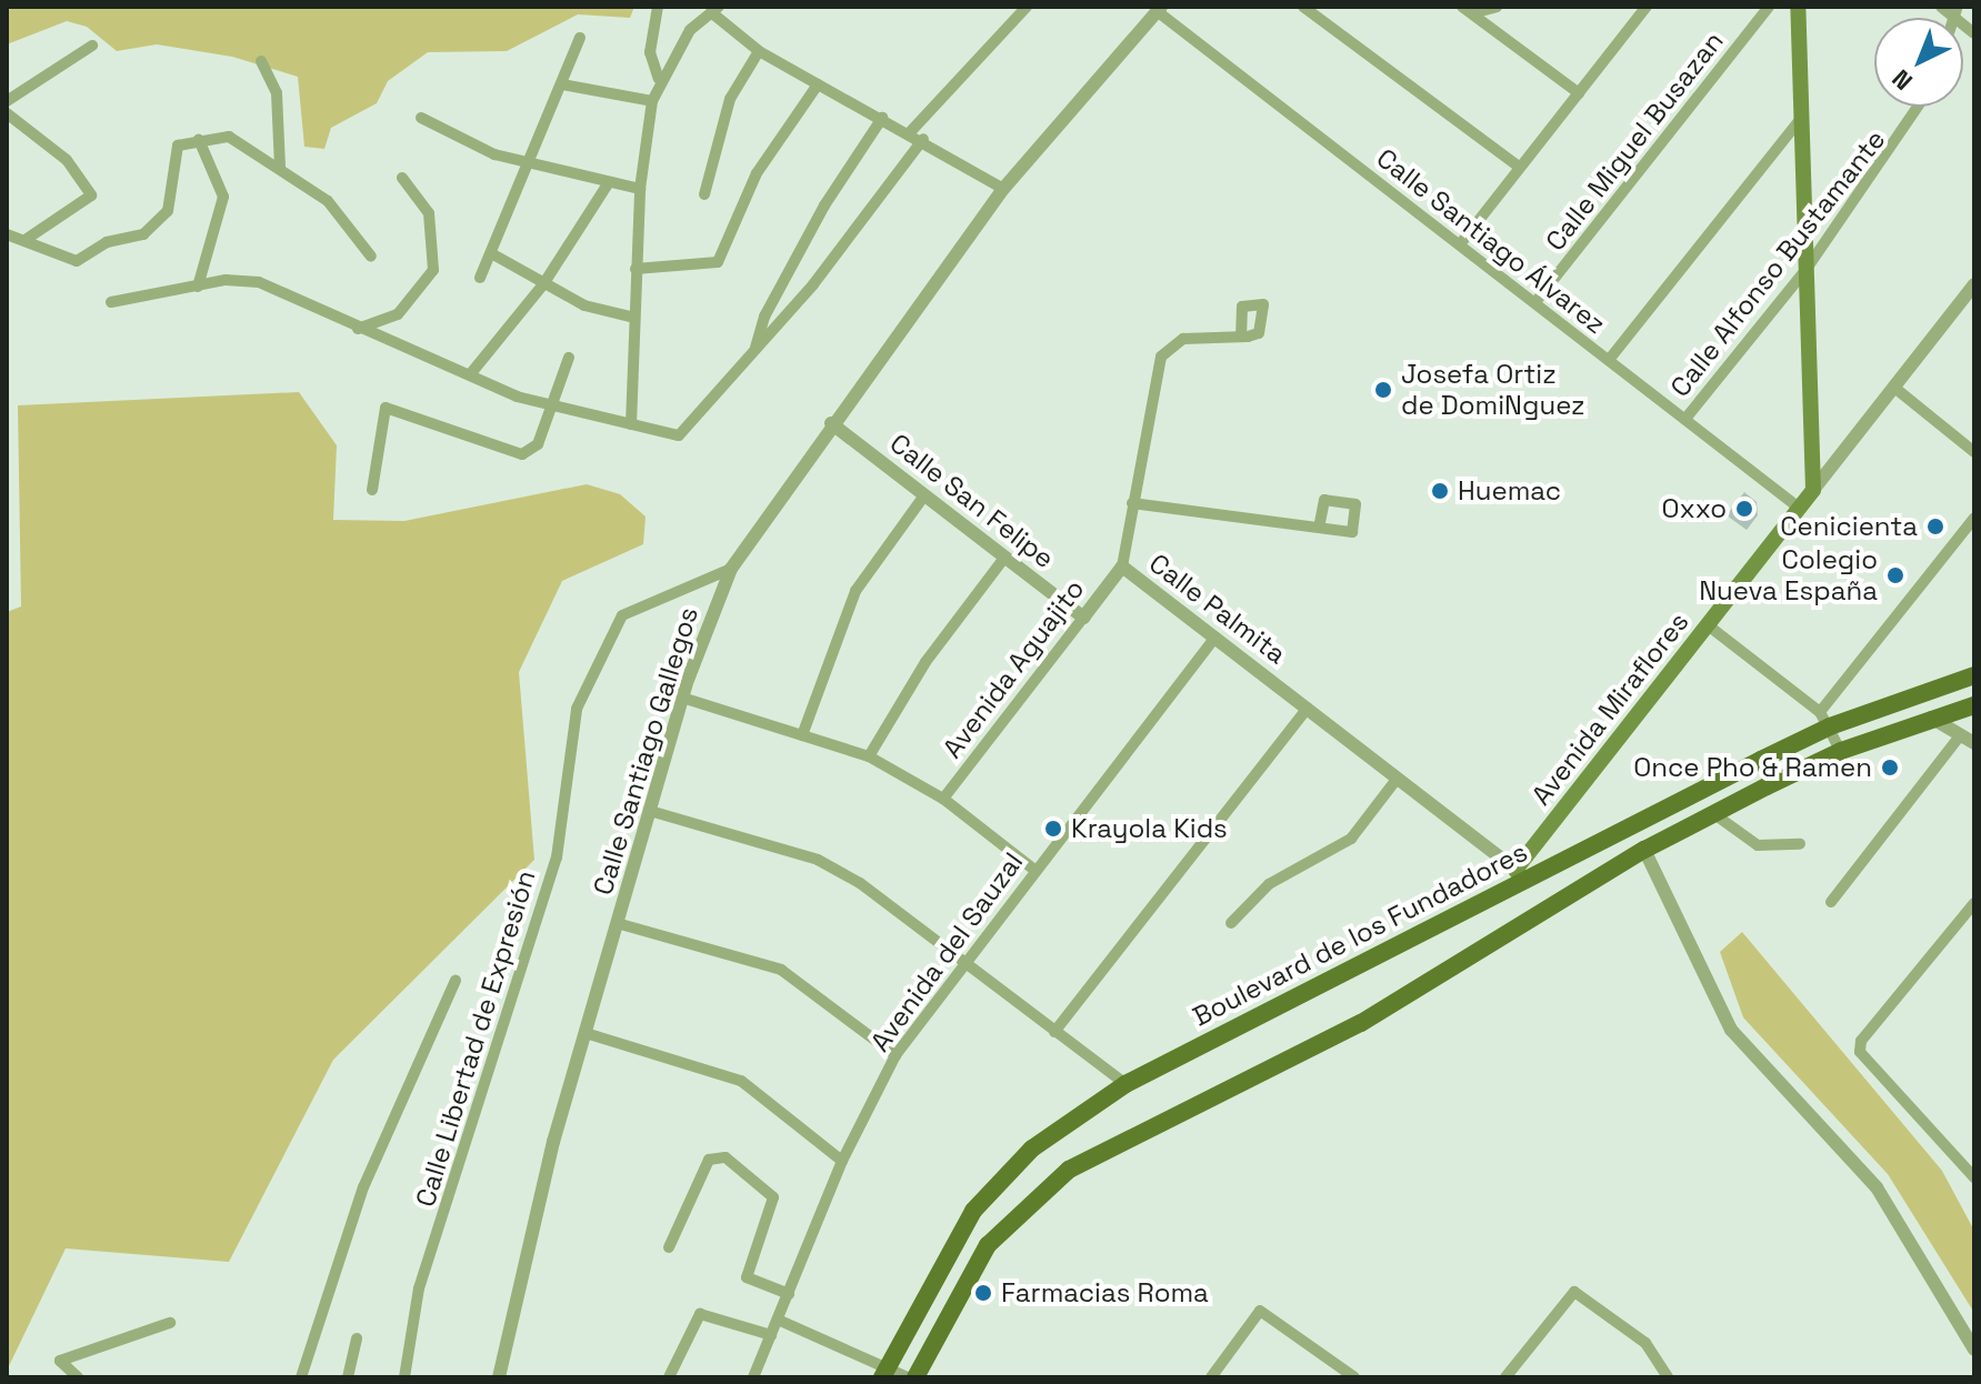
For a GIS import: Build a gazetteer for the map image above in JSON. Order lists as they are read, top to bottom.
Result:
{
  "streets": {
    "main road": ["Avenida Miraflores", "Boulevard de los Fundadores"],
    "street": [
      "Calle Miguel Busazan",
      "Calle Santiago Álvarez",
      "Calle Alfonso Bustamante",
      "Calle San Felipe",
      "Calle Palmita",
      "Avenida Aguajito",
      "Calle Santiago Gallegos",
      "Avenida del Sauzal",
      "Calle Libertad de Expresión"
    ]
  },
  "crossings": [
    ["Calle Miguel Busazan", "Calle Santiago Álvarez"],
    ["Calle Santiago Álvarez", "Calle Alfonso Bustamante"],
    ["Calle Santiago Álvarez", "Avenida Miraflores"],
    ["Calle Santiago Álvarez", "Calle Santiago Gallegos"],
    ["Calle San Felipe", "Avenida Aguajito"],
    ["Calle San Felipe", "Calle Santiago Gallegos"],
    ["Calle Palmita", "Avenida Aguajito"],
    ["Calle Palmita", "Avenida Miraflores"],
    ["Calle Palmita", "Boulevard de los Fundadores"],
    ["Calle Palmita", "Avenida del Sauzal"],
    ["Avenida Miraflores", "Boulevard de los Fundadores"],
    ["Calle Santiago Gallegos", "Calle Libertad de Expresión"]
  ],
  "places": [
    "Josefa Ortiz de DomiNguez",
    "Huemac",
    "Oxxo",
    "Cenicienta",
    "Colegio Nueva España",
    "Once Pho & Ramen",
    "Krayola Kids",
    "Farmacias Roma"
  ],
  "north": "bottom left"
}
